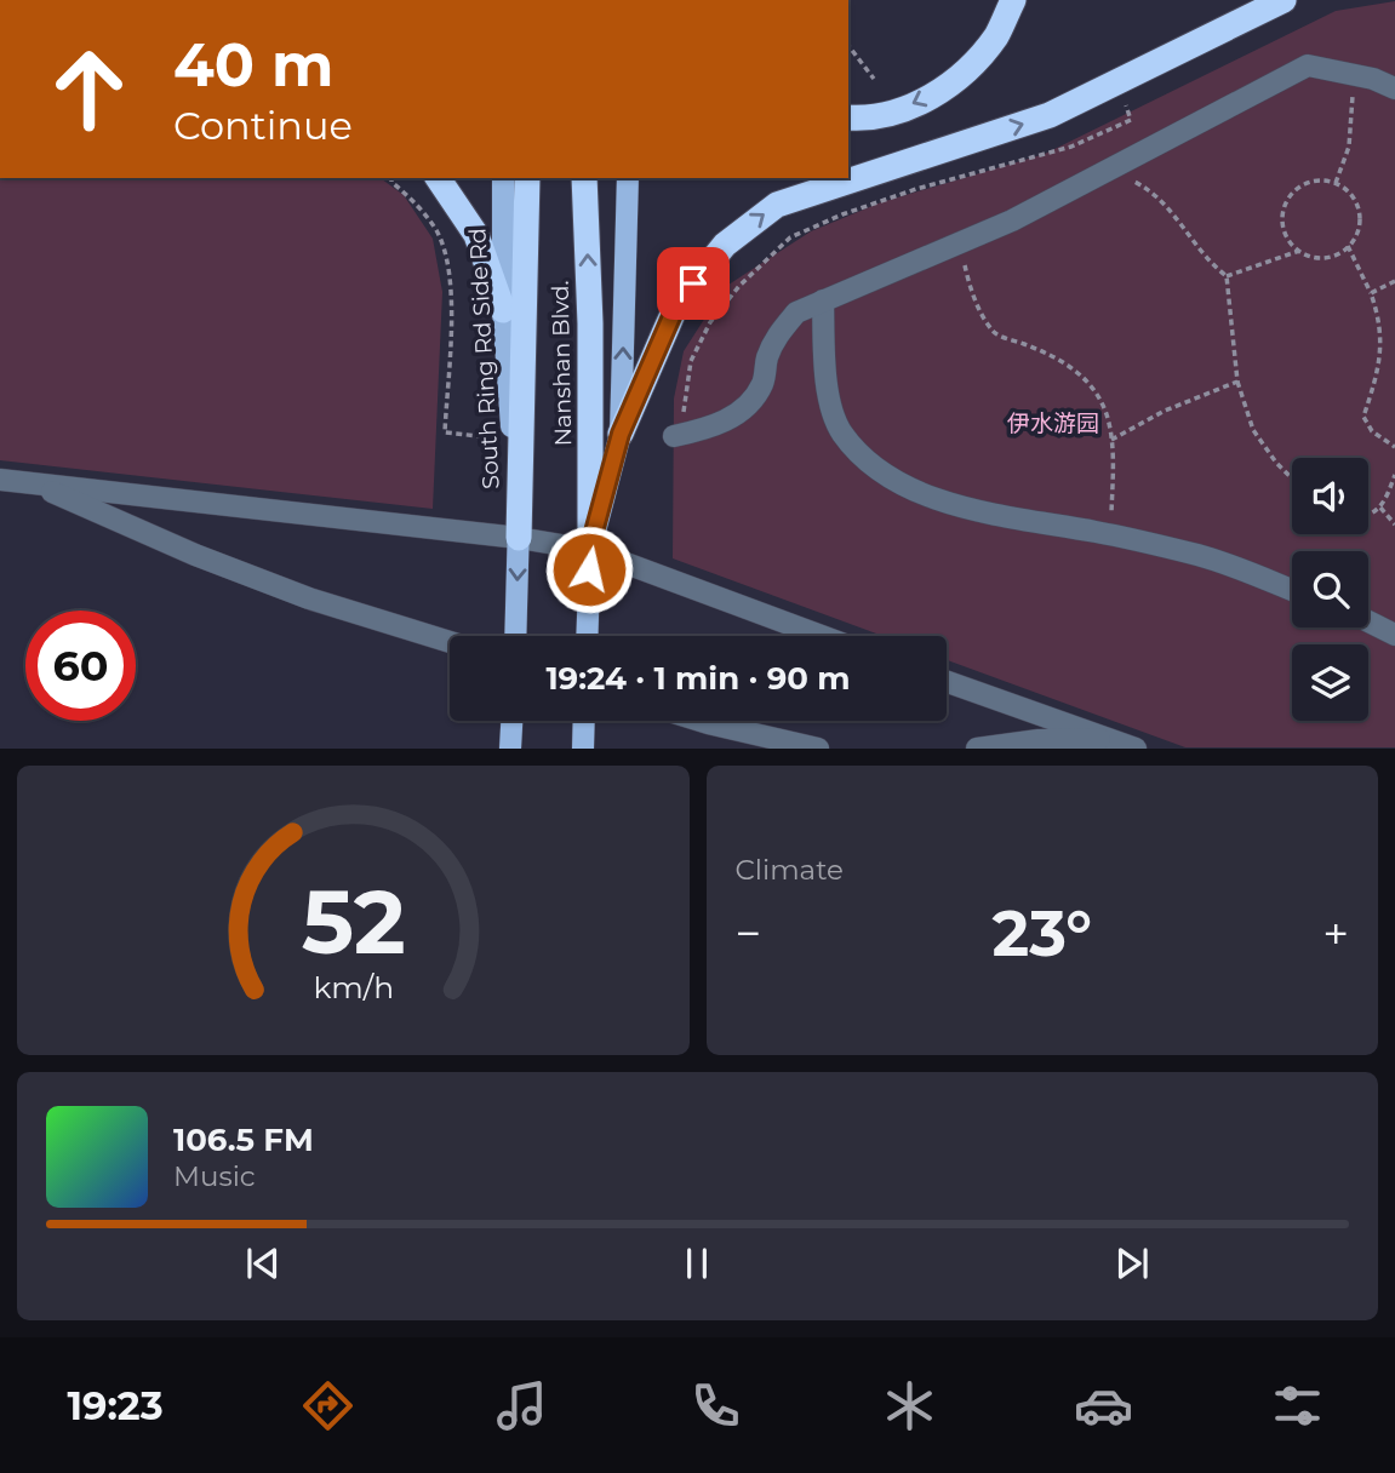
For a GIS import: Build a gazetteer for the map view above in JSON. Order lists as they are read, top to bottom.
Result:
{
  "streets": {
    "highway": ["Nanshan Blvd."],
    "main road": ["South Ring Rd Side Rd"]
  },
  "crossings": [
    ["South Ring Rd Side Rd", "Nanshan Blvd."]
  ],
  "parks": ["伊水游园"],
  "page": {
    "turn": ["40 m", "Continue"],
    "limit": "60",
    "trip": "19:24 · 1 min · 90 m",
    "tile": "Climate",
    "heat": ["−", "23°", "+"],
    "song": ["106.5 FM", "Music"],
    "tabs": "19:23",
    "gauge": ["52", "km/h"]
  }
}
